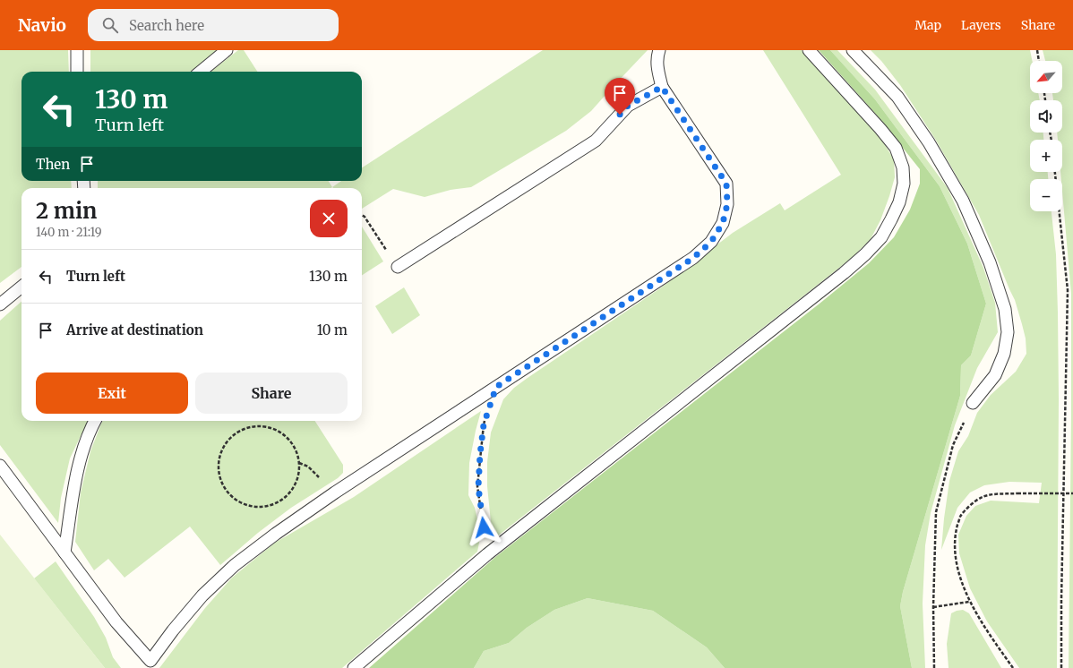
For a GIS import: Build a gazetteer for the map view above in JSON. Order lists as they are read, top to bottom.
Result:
{
  "north": "bottom left",
  "page": {
    "header": "Navio",
    "search": "Search here",
    "nav": ["Map", "Layers", "Share"],
    "map_buttons": ["+", "−"],
    "turn": ["130 m", "Turn left"],
    "then": "Then",
    "heading": ["2 min", "140 m · 21:19"],
    "list": [
      {
        "name": "Turn left",
        "value": "130 m"
      },
      {
        "name": "Arrive at destination",
        "value": "10 m"
      }
    ],
    "buttons": ["Exit", "Share"]
  }
}
